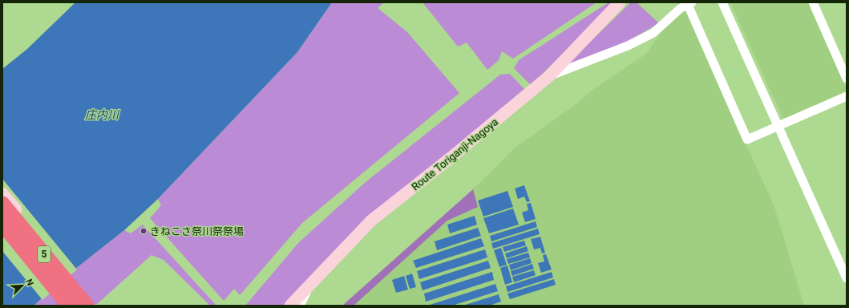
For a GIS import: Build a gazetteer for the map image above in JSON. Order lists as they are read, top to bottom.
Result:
{
  "streets": {
    "highway": ["5"],
    "main road": ["Route Toriganji-Nagoya"]
  },
  "water": ["庄内川"],
  "places": ["きねこさ祭川祭祭場"],
  "north": "top right"
}
